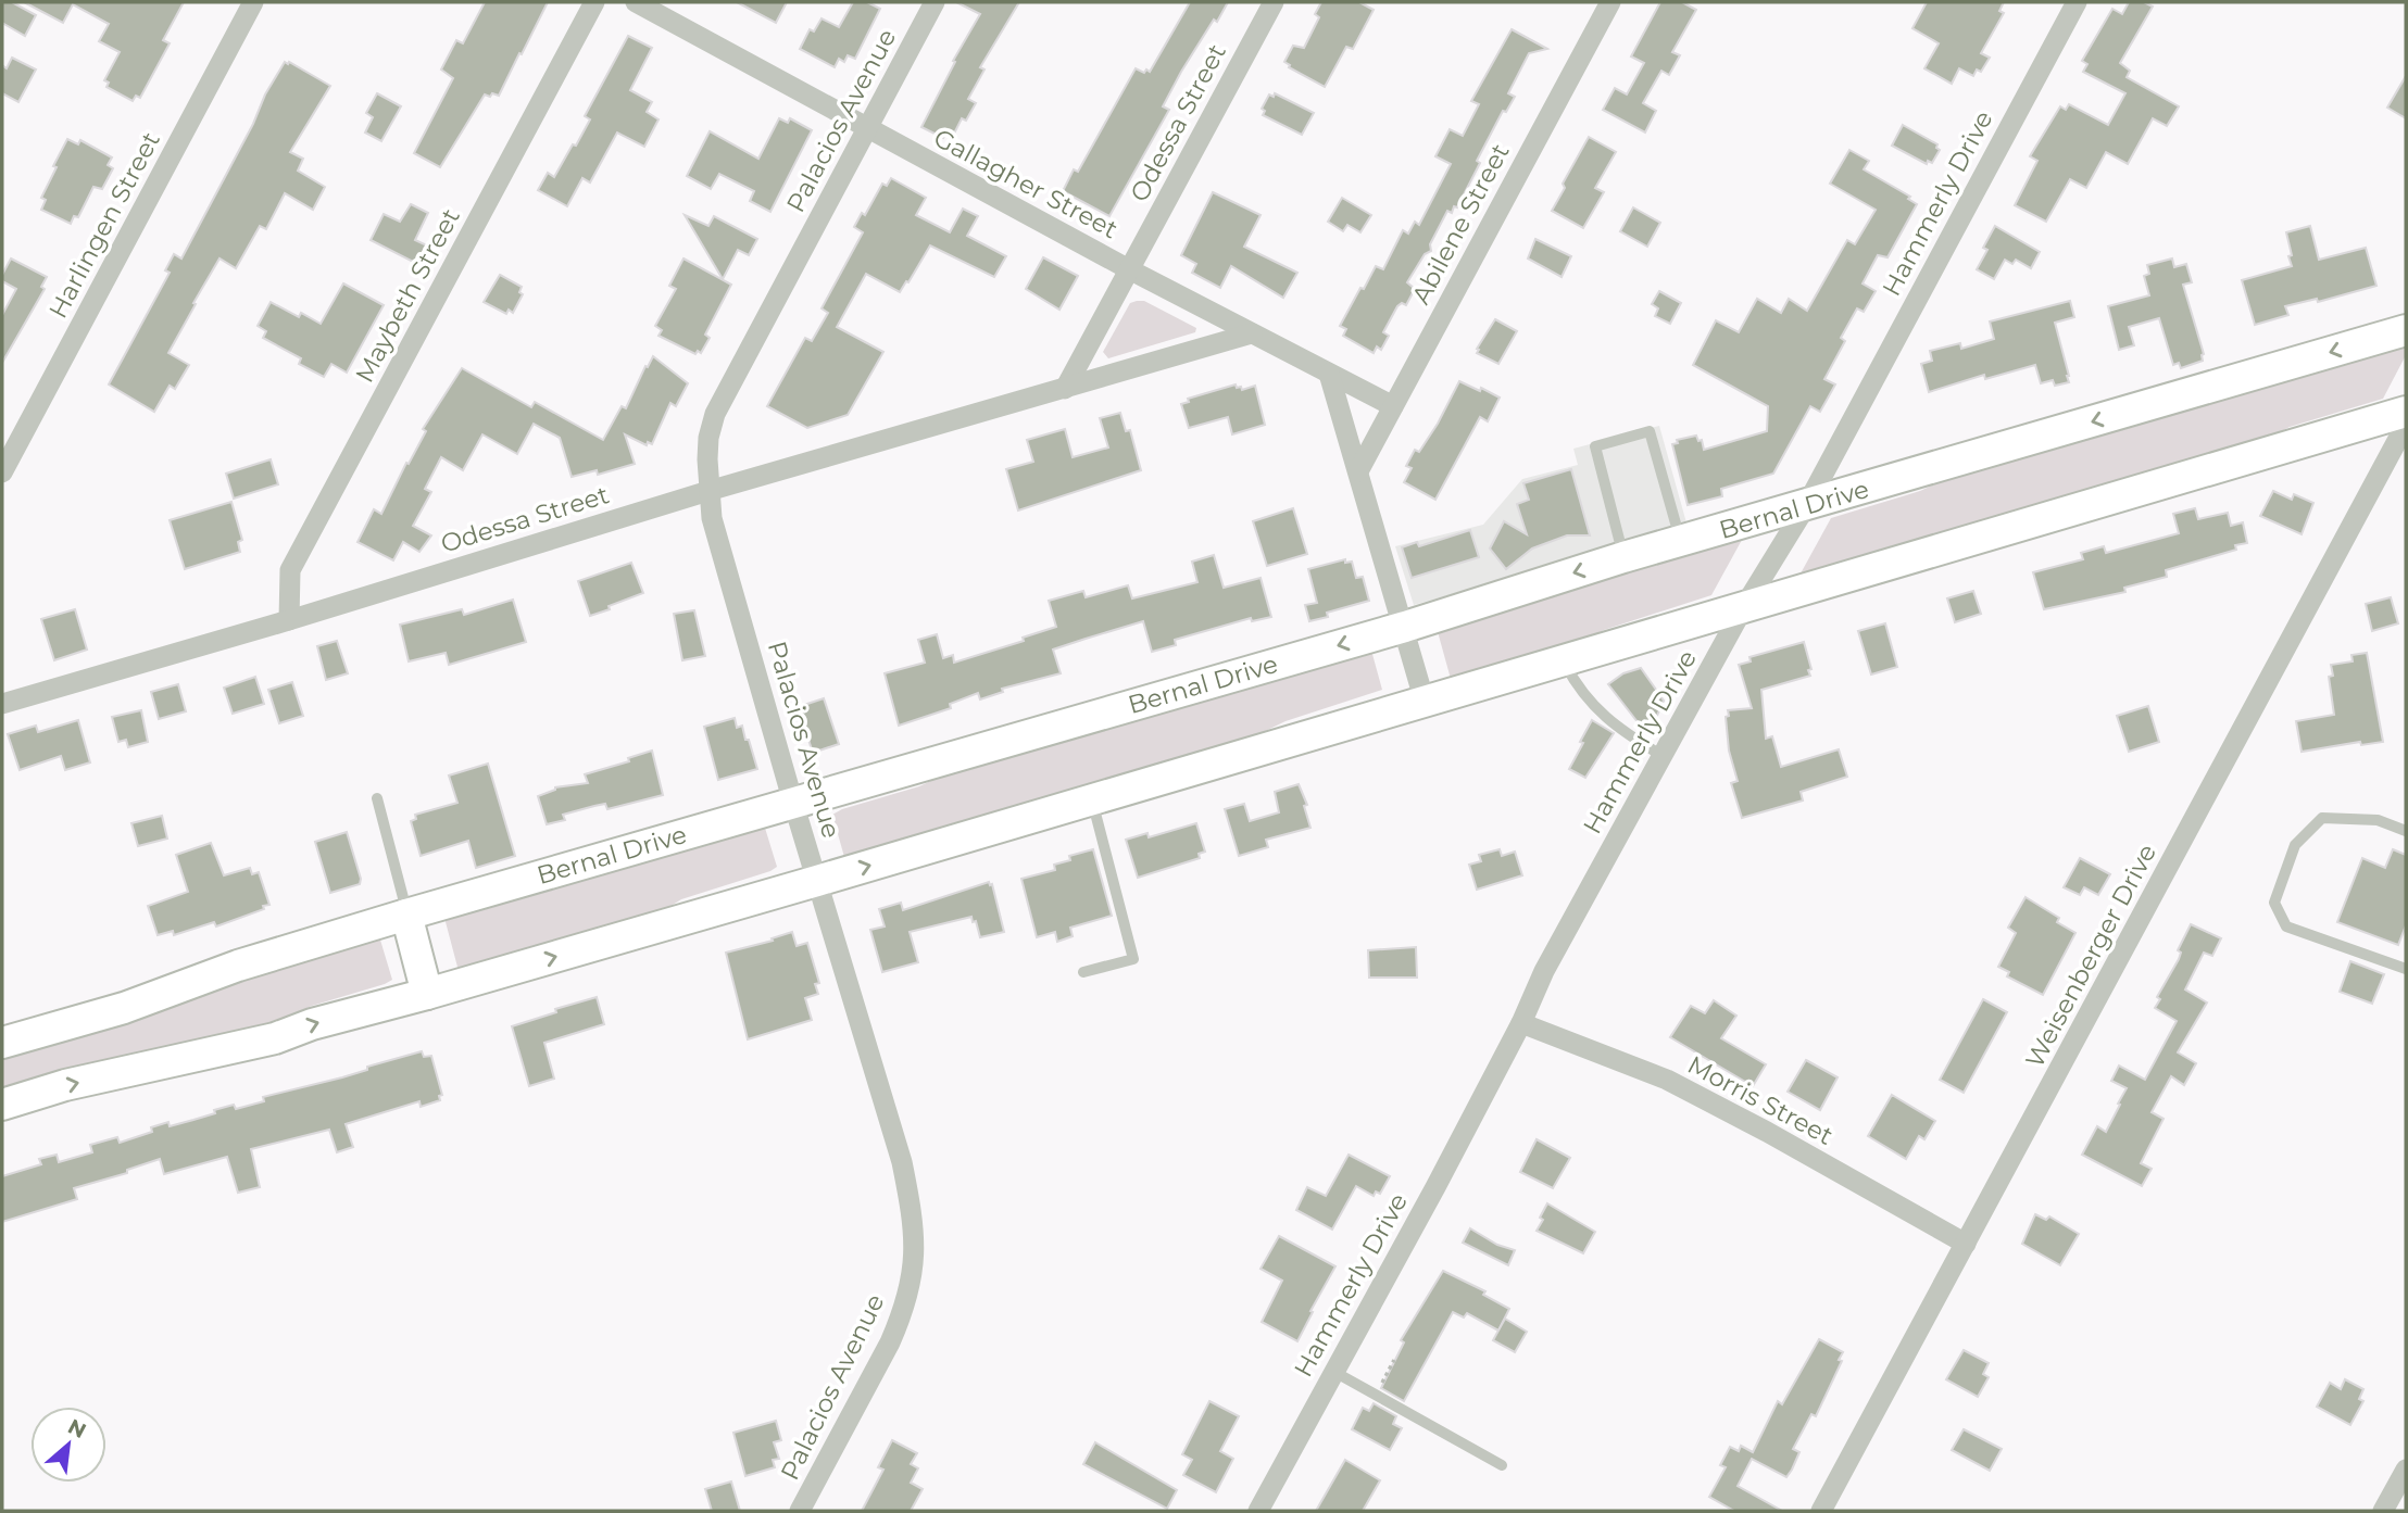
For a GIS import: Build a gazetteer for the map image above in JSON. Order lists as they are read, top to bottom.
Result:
{
  "streets": {
    "street": [
      "Palacios Avenue",
      "Odessa Street",
      "Gallagher Street",
      "Hammerly Drive",
      "Abilene Street",
      "Harlingen Street",
      "Maybeth Street",
      "Bernal Drive",
      "Weisenberger Drive",
      "Morris Street"
    ]
  },
  "crossings": [
    ["Palacios Avenue", "Odessa Street"],
    ["Palacios Avenue", "Gallagher Street"],
    ["Palacios Avenue", "Bernal Drive"],
    ["Odessa Street", "Gallagher Street"],
    ["Odessa Street", "Maybeth Street"],
    ["Gallagher Street", "Abilene Street"],
    ["Hammerly Drive", "Bernal Drive"],
    ["Hammerly Drive", "Morris Street"],
    ["Weisenberger Drive", "Morris Street"]
  ],
  "north": "top right"
}
